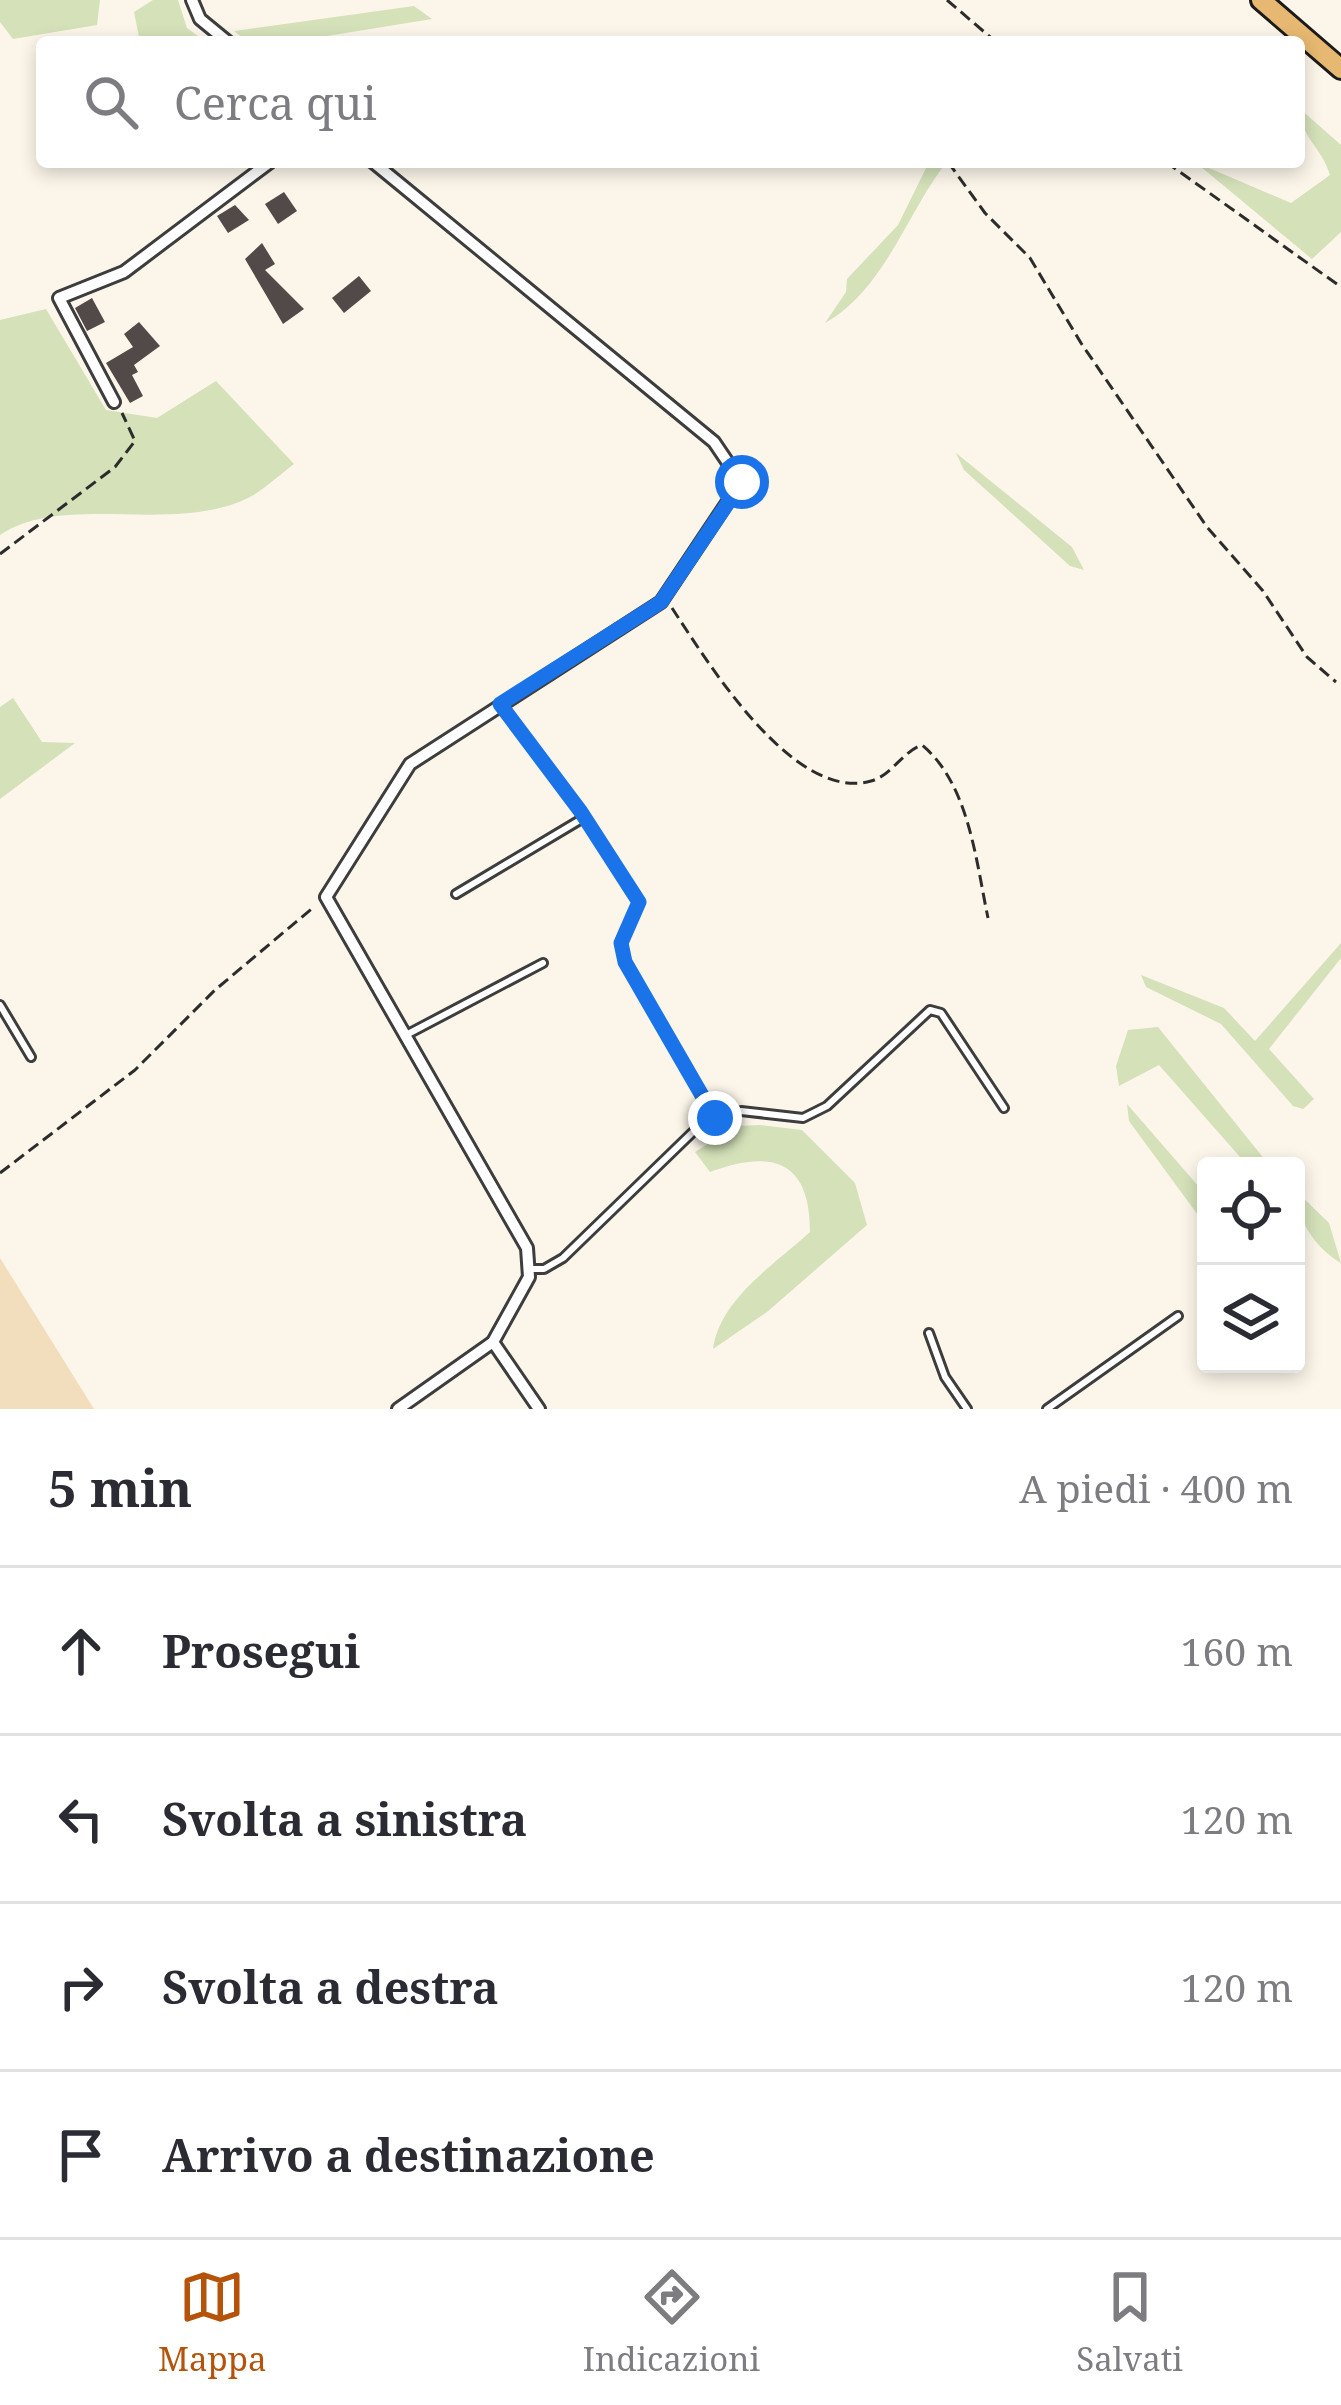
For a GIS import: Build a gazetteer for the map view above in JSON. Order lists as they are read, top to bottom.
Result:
{
  "page": {
    "search": "Cerca qui",
    "heading": ["5 min", "A piedi · 400 m"],
    "list": [
      ["Prosegui", "160 m"],
      ["Svolta a sinistra", "120 m"],
      ["Svolta a destra", "120 m"],
      "Arrivo a destinazione"
    ],
    "nav": ["Mappa", "Indicazioni", "Salvati"]
  }
}
